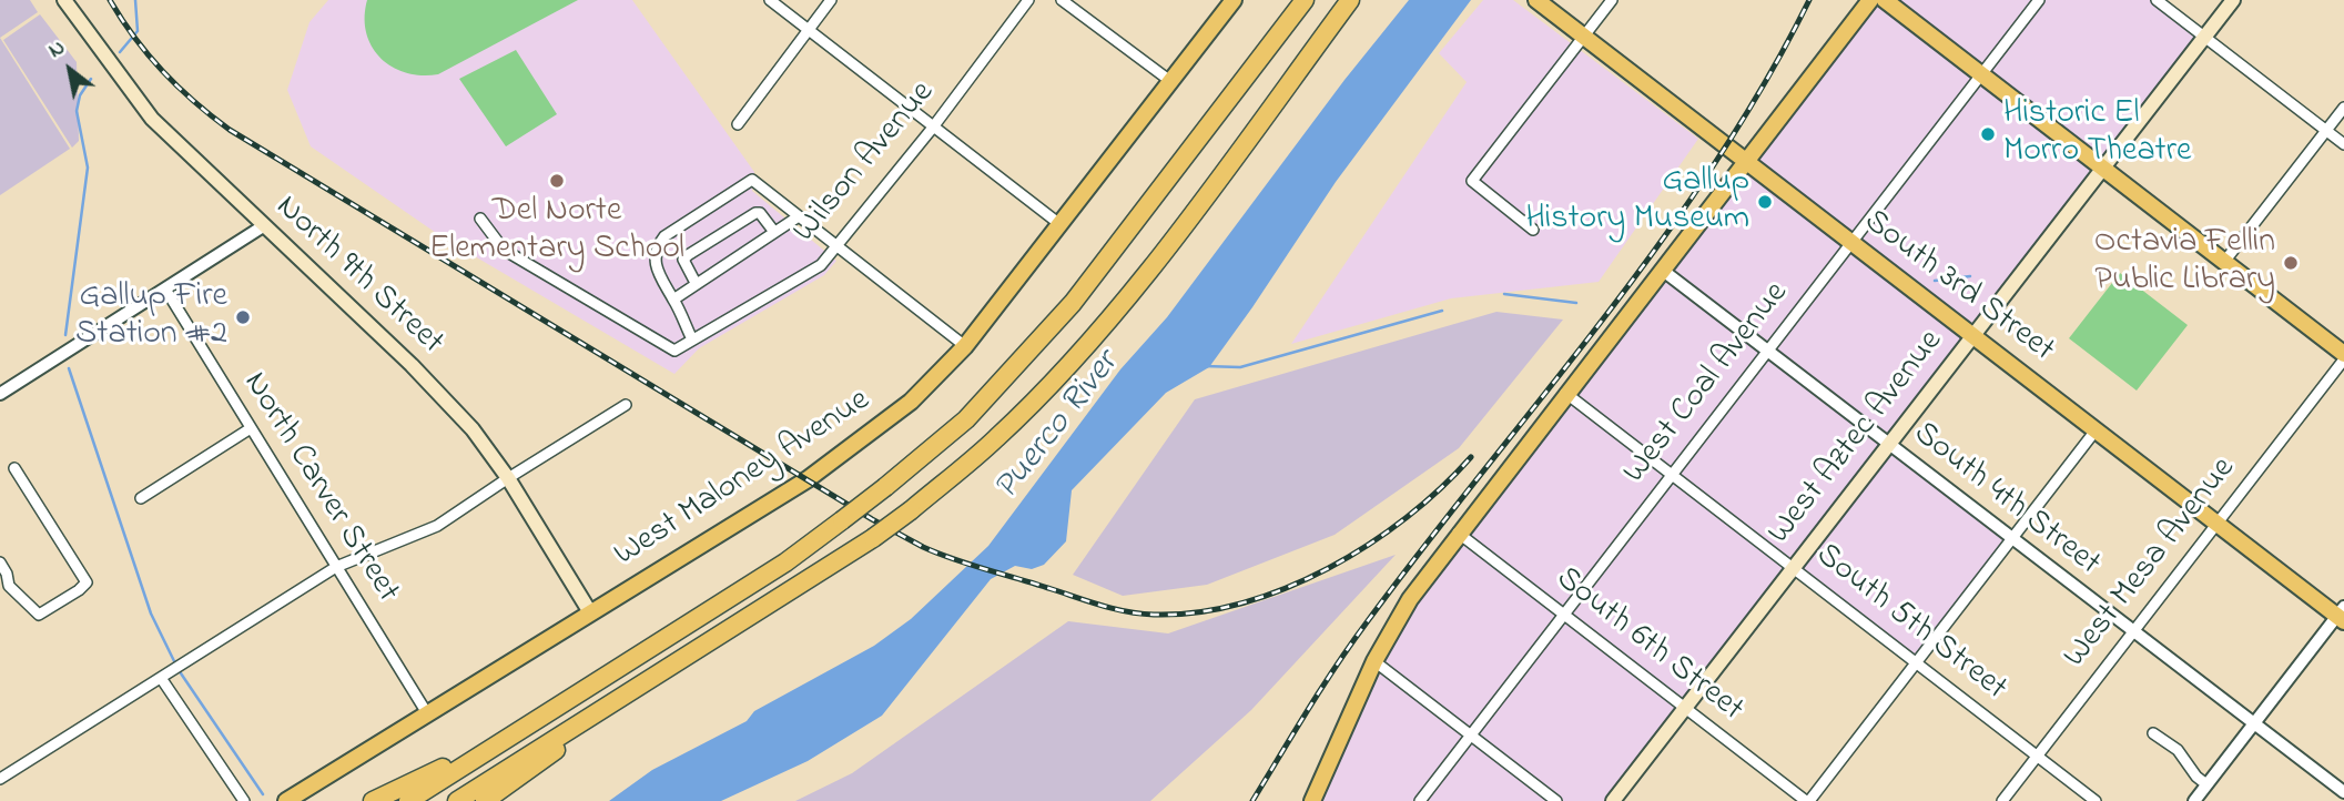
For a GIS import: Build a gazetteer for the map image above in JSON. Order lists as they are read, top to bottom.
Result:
{
  "streets": {
    "main road": [
      "North 9th Street",
      "South 3rd Street",
      "West Aztec Avenue",
      "West Maloney Avenue"
    ],
    "street": [
      "Wilson Avenue",
      "West Coal Avenue",
      "North Carver Street",
      "South 4th Street",
      "West Mesa Avenue",
      "South 5th Street",
      "South 6th Street"
    ]
  },
  "crossings": [
    ["North 9th Street", "West Maloney Avenue"],
    ["South 3rd Street", "West Coal Avenue"],
    ["South 3rd Street", "West Aztec Avenue"],
    ["South 3rd Street", "West Mesa Avenue"],
    ["West Coal Avenue", "South 4th Street"],
    ["West Coal Avenue", "South 5th Street"],
    ["West Coal Avenue", "South 6th Street"],
    ["West Aztec Avenue", "South 4th Street"],
    ["West Aztec Avenue", "South 5th Street"],
    ["West Aztec Avenue", "South 6th Street"],
    ["West Maloney Avenue", "North Carver Street"],
    ["South 4th Street", "West Mesa Avenue"],
    ["West Mesa Avenue", "South 5th Street"]
  ],
  "water": ["Puerco River"],
  "places": [
    "Historic El Morro Theatre",
    "Del Norte Elementary School",
    "Gallup History Museum",
    "Octavia Fellin Public Library",
    "Gallup Fire Station #2"
  ],
  "north": "top left"
}
